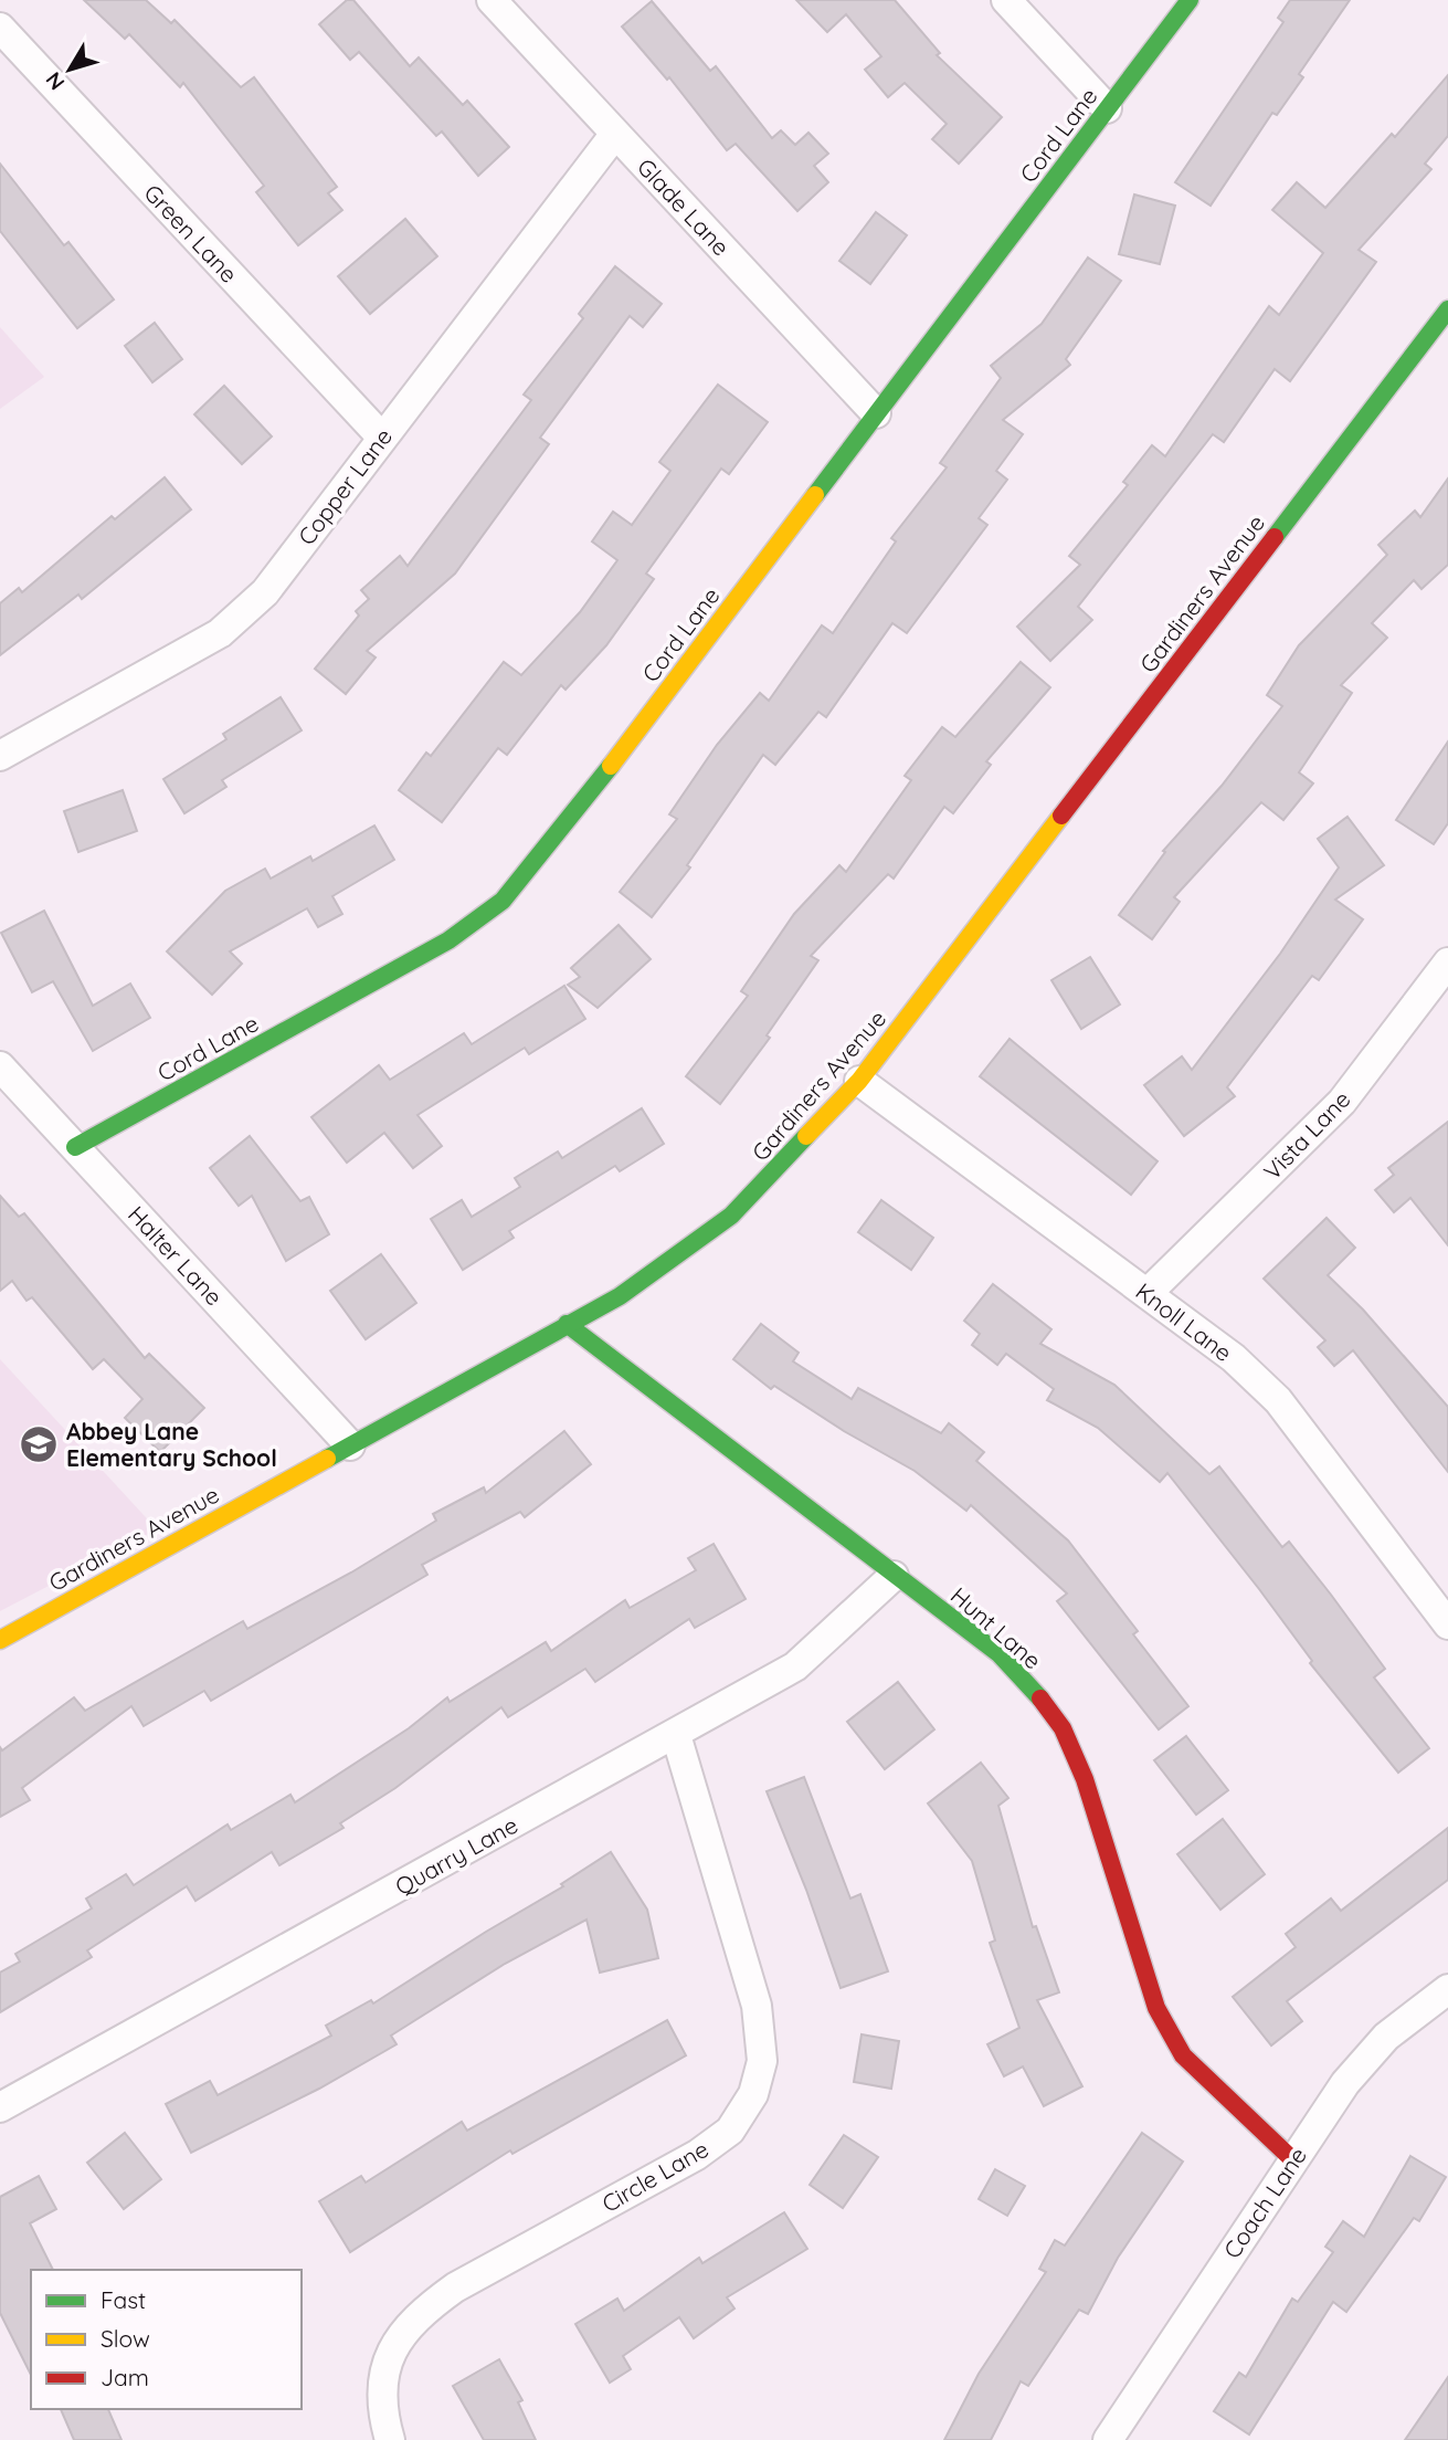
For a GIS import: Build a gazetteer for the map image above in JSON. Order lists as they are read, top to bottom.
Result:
{
  "streets": {
    "street": [
      "Cord Lane",
      "Glade Lane",
      "Green Lane",
      "Copper Lane",
      "Gardiners Avenue",
      "Vista Lane",
      "Halter Lane",
      "Knoll Lane",
      "Hunt Lane",
      "Quarry Lane",
      "Circle Lane",
      "Coach Lane"
    ]
  },
  "crossings": [
    ["Cord Lane", "Glade Lane"],
    ["Cord Lane", "Halter Lane"],
    ["Glade Lane", "Copper Lane"],
    ["Green Lane", "Copper Lane"],
    ["Gardiners Avenue", "Halter Lane"],
    ["Gardiners Avenue", "Knoll Lane"],
    ["Gardiners Avenue", "Hunt Lane"],
    ["Vista Lane", "Knoll Lane"],
    ["Hunt Lane", "Quarry Lane"],
    ["Hunt Lane", "Coach Lane"],
    ["Quarry Lane", "Circle Lane"]
  ],
  "places": {
    "school or university": ["Abbey Lane Elementary School"]
  },
  "legend": ["Fast", "Slow", "Jam"],
  "north": "bottom left"
}
